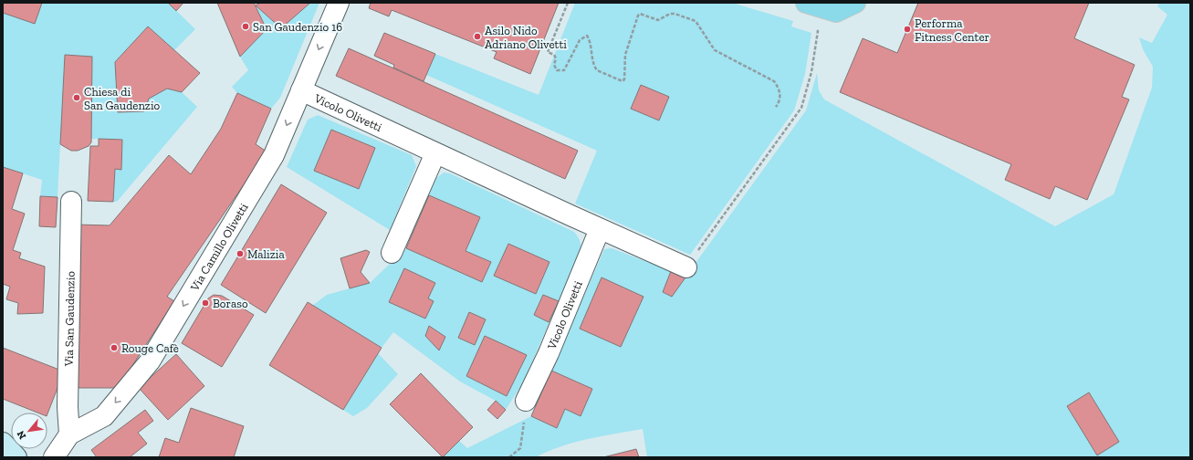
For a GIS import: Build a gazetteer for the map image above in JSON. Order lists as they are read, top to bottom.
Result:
{
  "streets": {
    "street": ["Vicolo Olivetti", "Via Camillo Olivetti", "Via San Gaudenzio"]
  },
  "crossings": [
    ["Vicolo Olivetti", "Via Camillo Olivetti"],
    ["Via Camillo Olivetti", "Via San Gaudenzio"]
  ],
  "one_way": ["Via Camillo Olivetti"],
  "places": [
    "San Gaudenzio 16",
    "Performa Fitness Center",
    "Asilo Nido Adriano Olivetti",
    "Chiesa di San Gaudenzio",
    "Malizia",
    "Boraso",
    "Rouge Cafè"
  ],
  "north": "bottom left"
}
